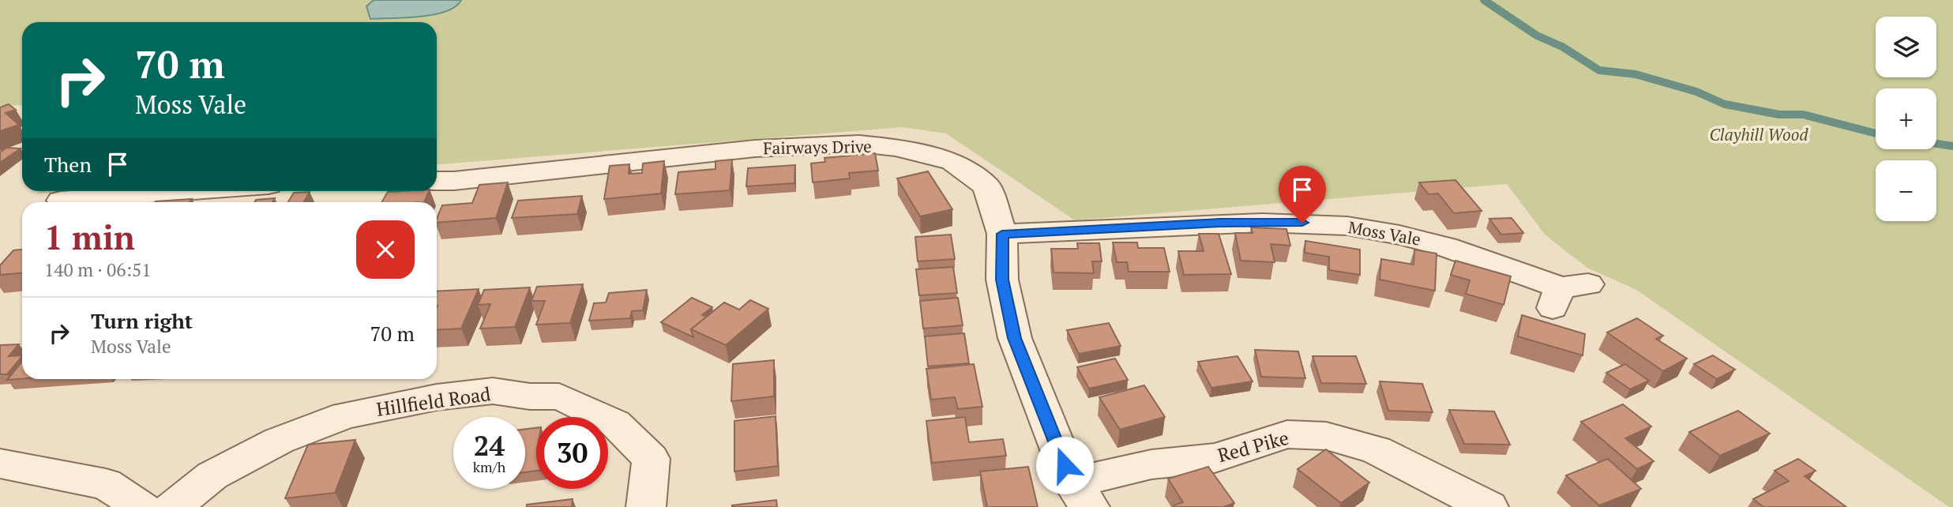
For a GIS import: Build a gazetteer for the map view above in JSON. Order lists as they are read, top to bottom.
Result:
{
  "streets": {
    "street": [
      "Fairways Drive",
      "Moss Vale",
      "Hillfield Road",
      "Red Pike"
    ]
  },
  "crossings": [
    ["Fairways Drive", "Moss Vale"],
    ["Fairways Drive", "Red Pike"]
  ],
  "parks": ["Clayhill Wood"],
  "page": {
    "map_buttons": ["+", "−"],
    "turn": ["70 m", "Moss Vale"],
    "then": "Then",
    "heading": ["1 min", "140 m · 06:51"],
    "list": [
      {
        "name": "Turn right",
        "note": "Moss Vale",
        "value": "70 m"
      }
    ],
    "speed": "24 km/h",
    "limit": "30"
  }
}
